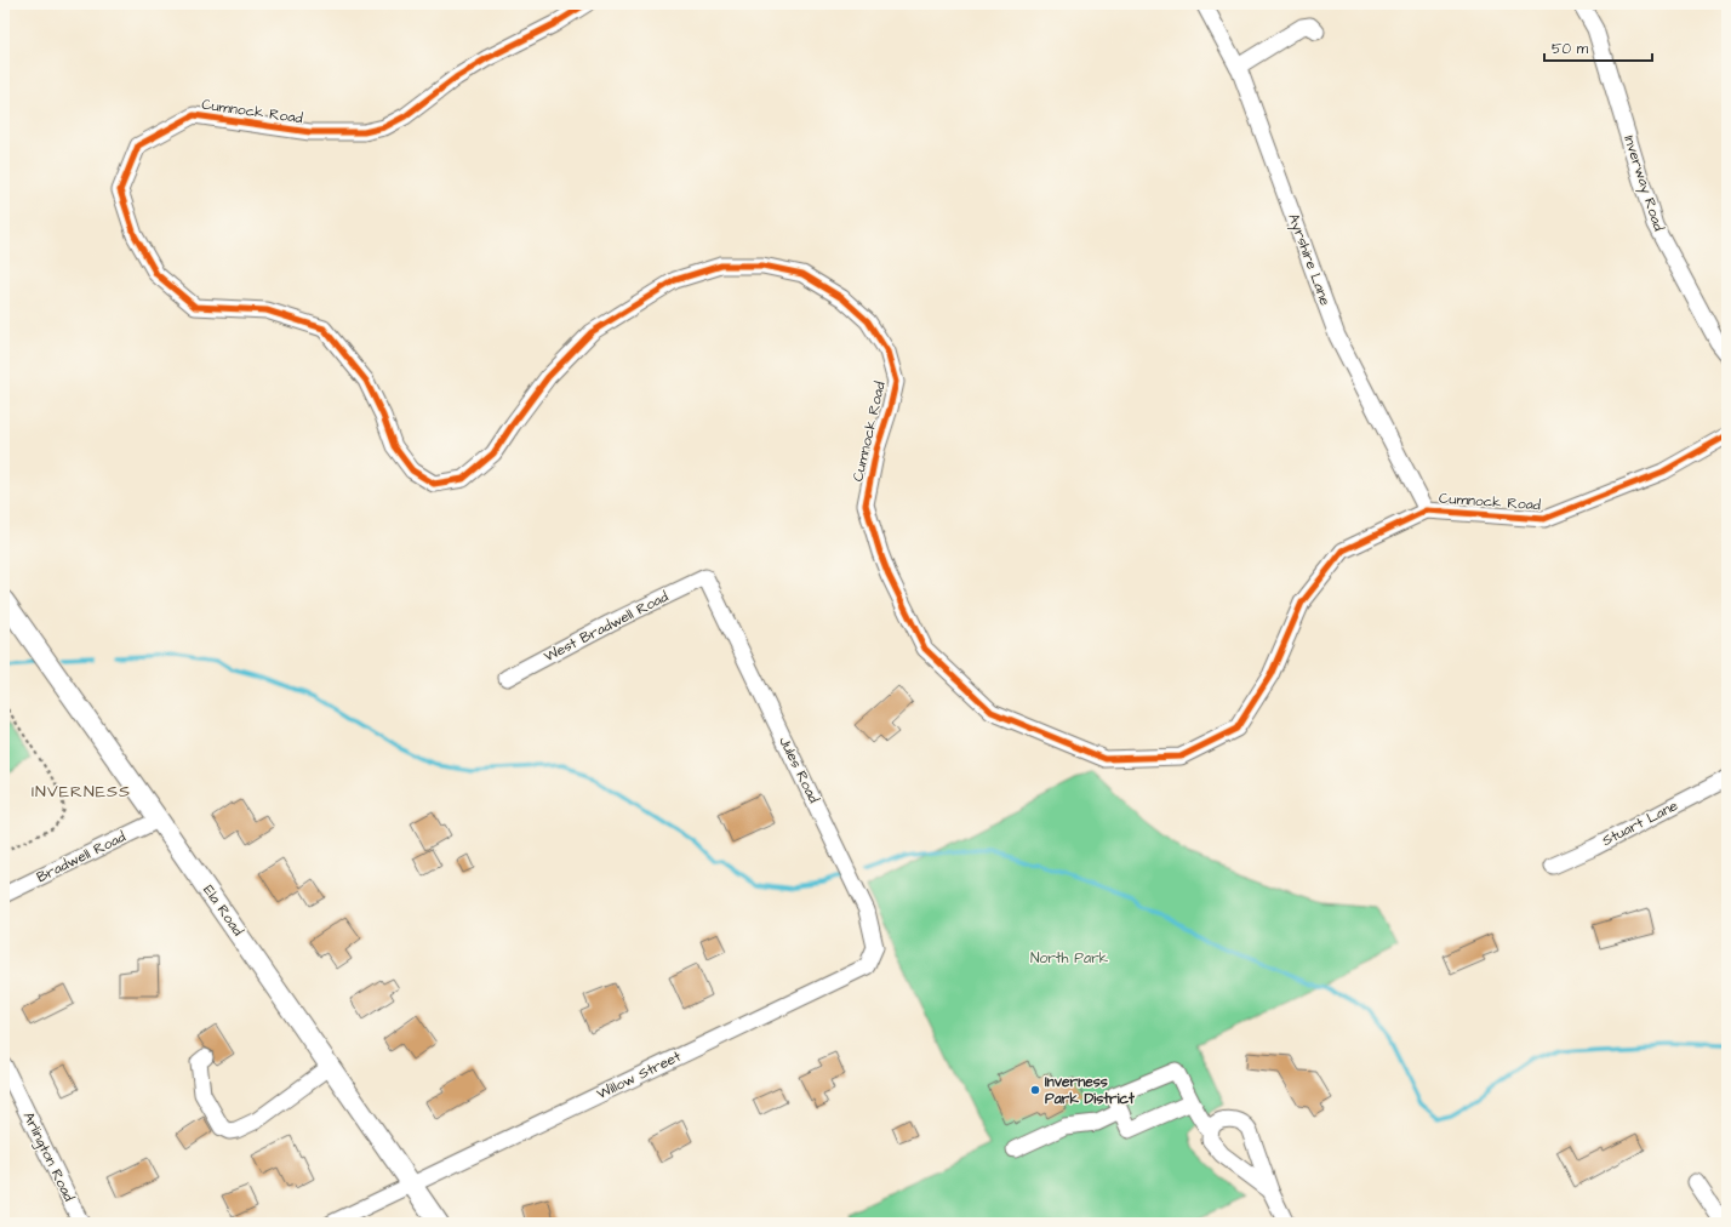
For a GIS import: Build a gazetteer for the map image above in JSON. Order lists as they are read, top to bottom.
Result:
{
  "streets": {
    "main road": ["Ela Road"],
    "street": [
      "Cumnock Road",
      "Inverway Road",
      "Ayrshire Lane",
      "West Bradwell Road",
      "Jules Road",
      "Stuart Lane",
      "Bradwell Road",
      "Willow Street",
      "Arlington Road"
    ]
  },
  "crossings": [
    ["Cumnock Road", "Ayrshire Lane"],
    ["West Bradwell Road", "Jules Road"],
    ["Jules Road", "Willow Street"],
    ["Bradwell Road", "Ela Road"],
    ["Ela Road", "Willow Street"]
  ],
  "districts": ["INVERNESS"],
  "parks": ["North Park"],
  "places": ["Inverness Park District"],
  "scale_bar": "50 m"
}
